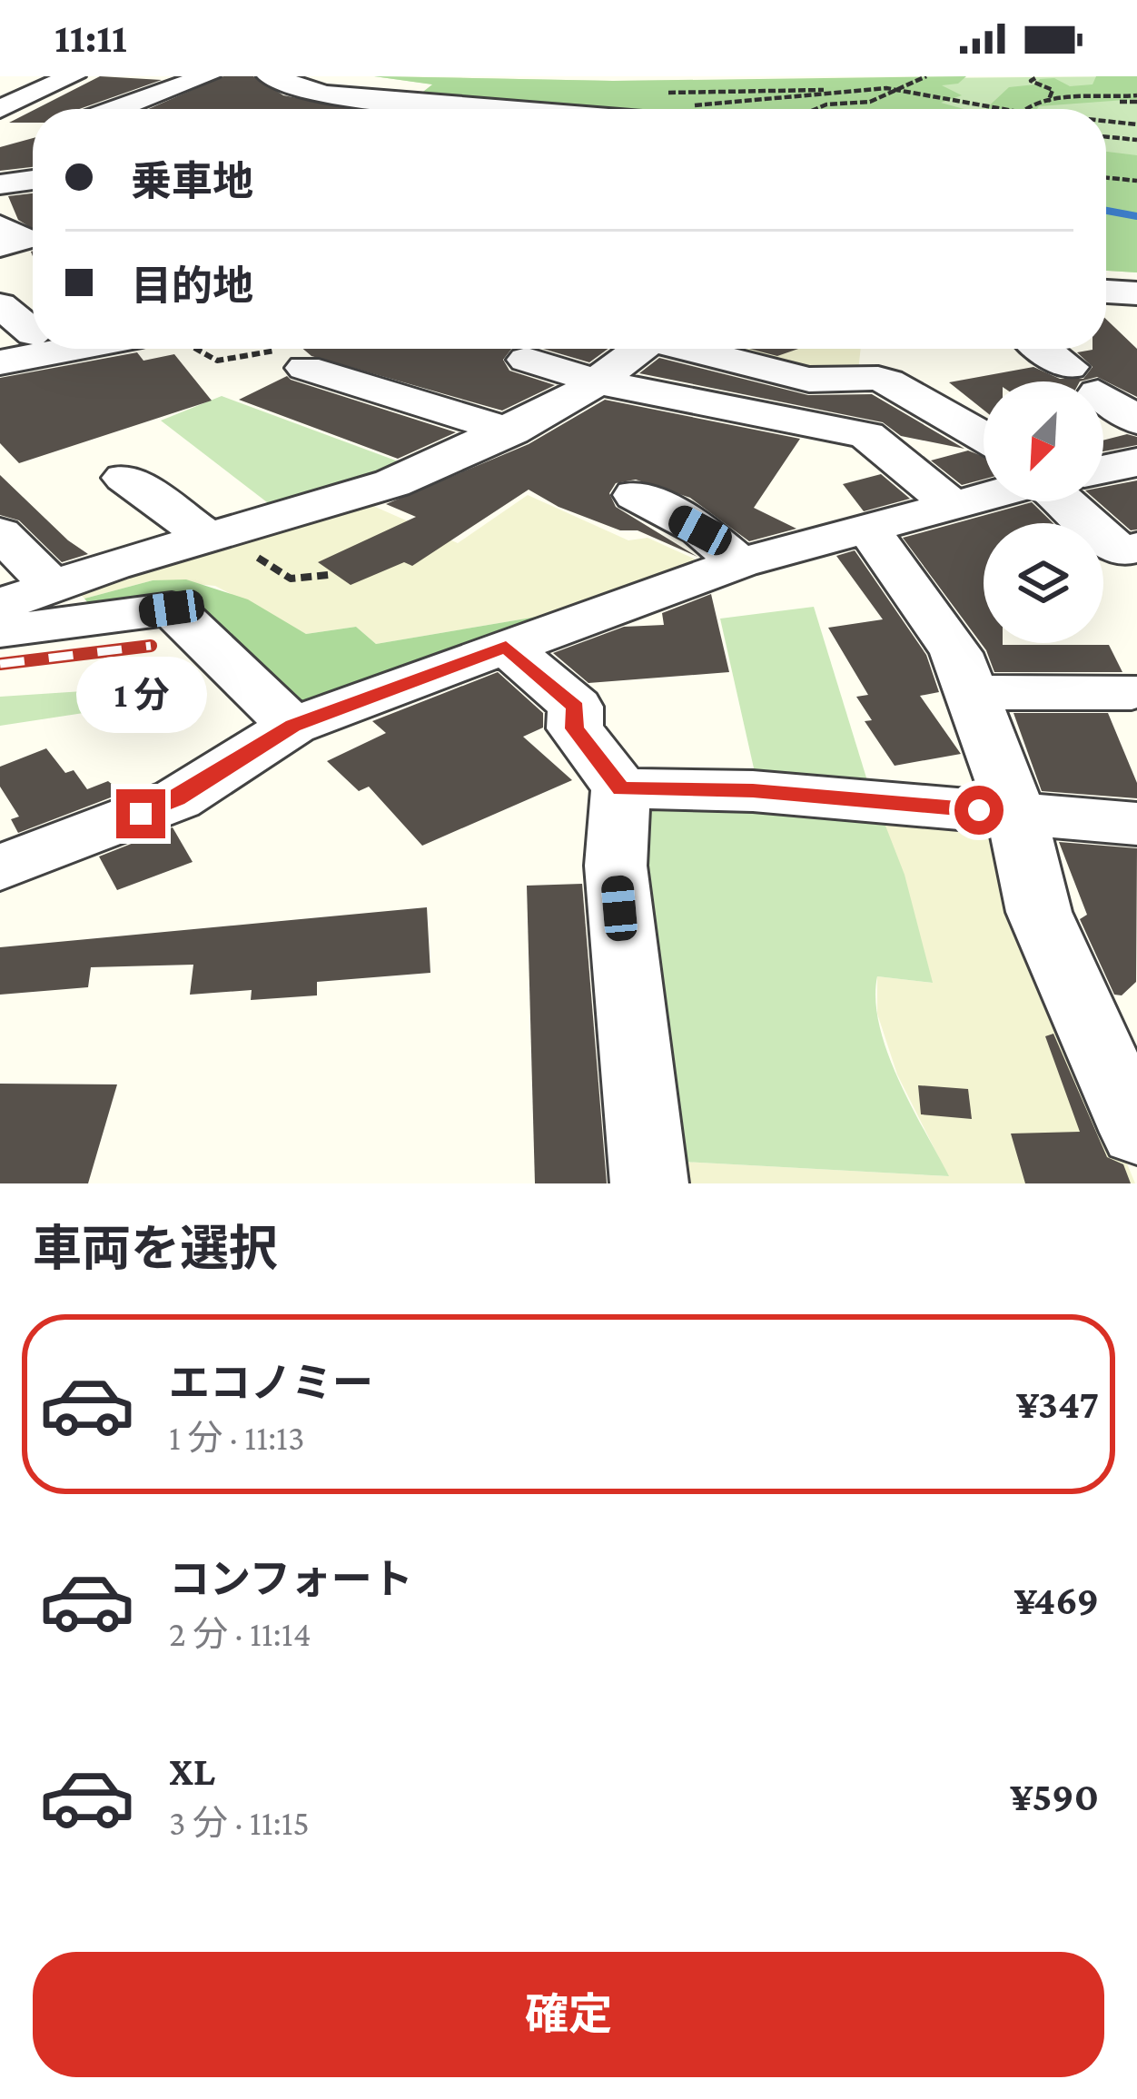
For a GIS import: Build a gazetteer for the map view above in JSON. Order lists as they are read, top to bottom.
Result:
{
  "north": "bottom left",
  "page": {
    "status": "11:11",
    "banner": ["乗車地", "目的地"],
    "bubble": "1 分",
    "heading": "車両を選択",
    "list": [
      {
        "name": "エコノミー",
        "note": "1 分 · 11:13",
        "value": "¥347"
      },
      {
        "name": "コンフォート",
        "note": "2 分 · 11:14",
        "value": "¥469"
      },
      {
        "name": "XL",
        "note": "3 分 · 11:15",
        "value": "¥590"
      }
    ],
    "buttons": "確定"
  }
}
